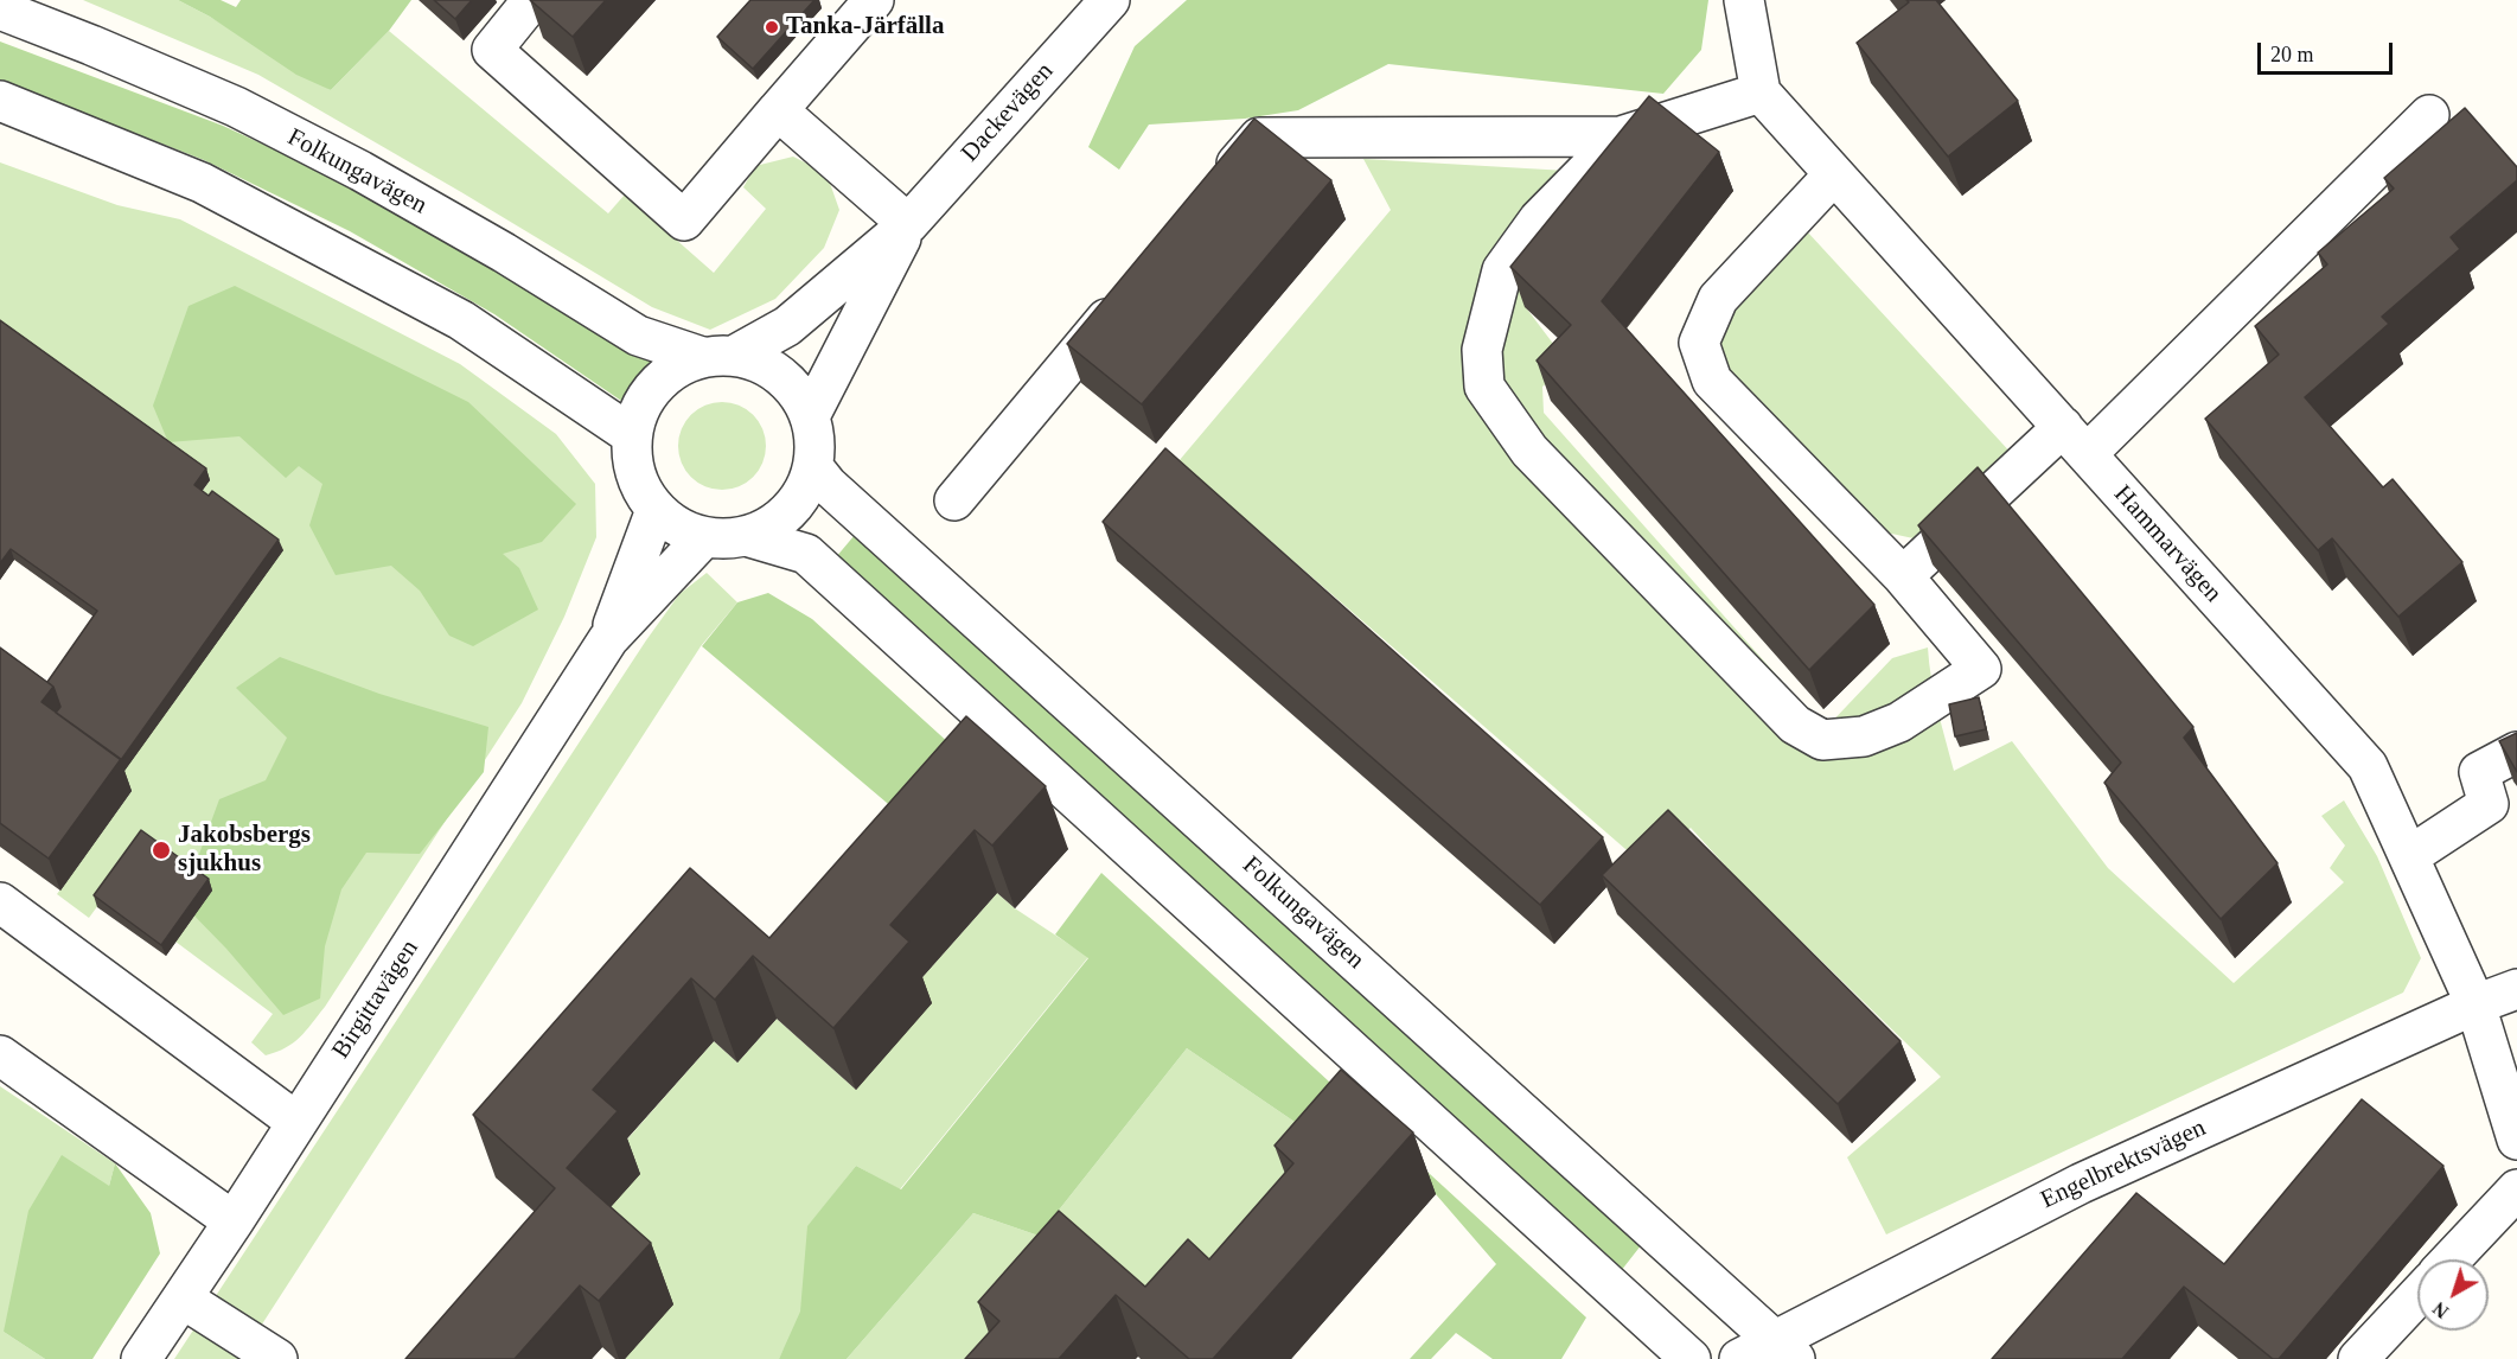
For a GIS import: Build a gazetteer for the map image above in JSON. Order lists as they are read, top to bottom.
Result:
{
  "streets": {
    "street": [
      "Dackevägen",
      "Folkungavägen",
      "Hammarvägen",
      "Birgittavägen",
      "Engelbrektsvägen"
    ]
  },
  "crossings": [
    ["Dackevägen", "Folkungavägen"],
    ["Dackevägen", "Birgittavägen"],
    ["Folkungavägen", "Birgittavägen"],
    ["Folkungavägen", "Engelbrektsvägen"],
    ["Hammarvägen", "Engelbrektsvägen"]
  ],
  "places": ["Tanka-Järfälla", "Jakobsbergs sjukhus"],
  "scale_bar": "20 m",
  "north": "bottom left"
}
